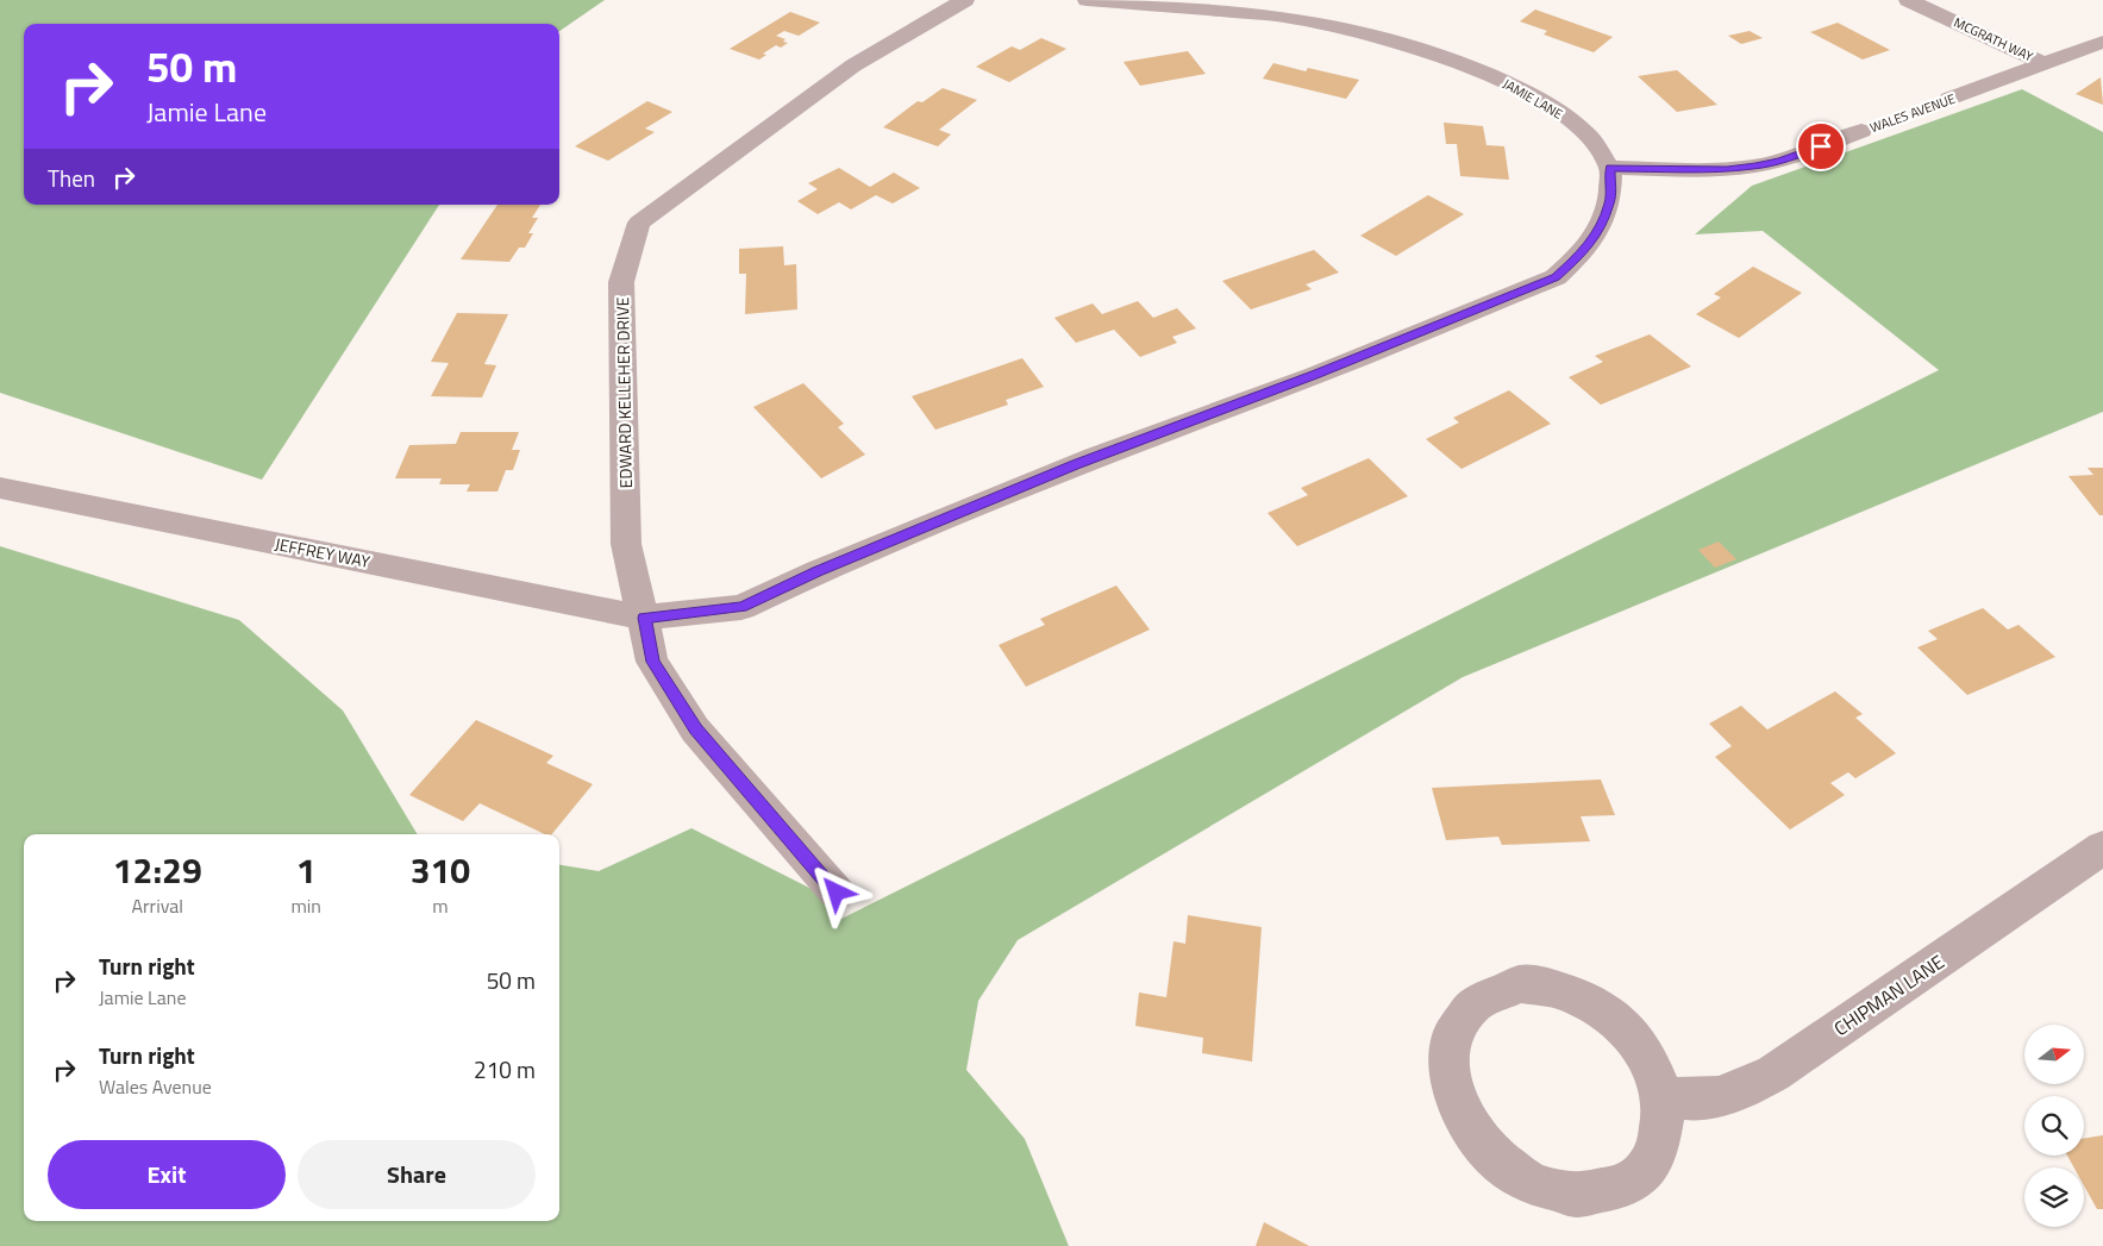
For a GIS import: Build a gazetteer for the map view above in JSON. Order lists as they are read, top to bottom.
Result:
{
  "streets": {
    "street": [
      "MCGRATH WAY",
      "JAMIE LANE",
      "WALES AVENUE",
      "EDWARD KELLEHER DRIVE",
      "JEFFREY WAY",
      "CHIPMAN LANE"
    ]
  },
  "crossings": [
    ["MCGRATH WAY", "WALES AVENUE"],
    ["JAMIE LANE", "WALES AVENUE"],
    ["EDWARD KELLEHER DRIVE", "JEFFREY WAY"]
  ],
  "north": "right",
  "page": {
    "turn": ["50 m", "Jamie Lane"],
    "then": "Then",
    "eta": [
      "12:29",
      "Arrival",
      "1",
      "min",
      "310",
      "m"
    ],
    "list": [
      {
        "name": "Turn right",
        "note": "Jamie Lane",
        "value": "50 m"
      },
      {
        "name": "Turn right",
        "note": "Wales Avenue",
        "value": "210 m"
      }
    ],
    "buttons": ["Exit", "Share"]
  }
}
